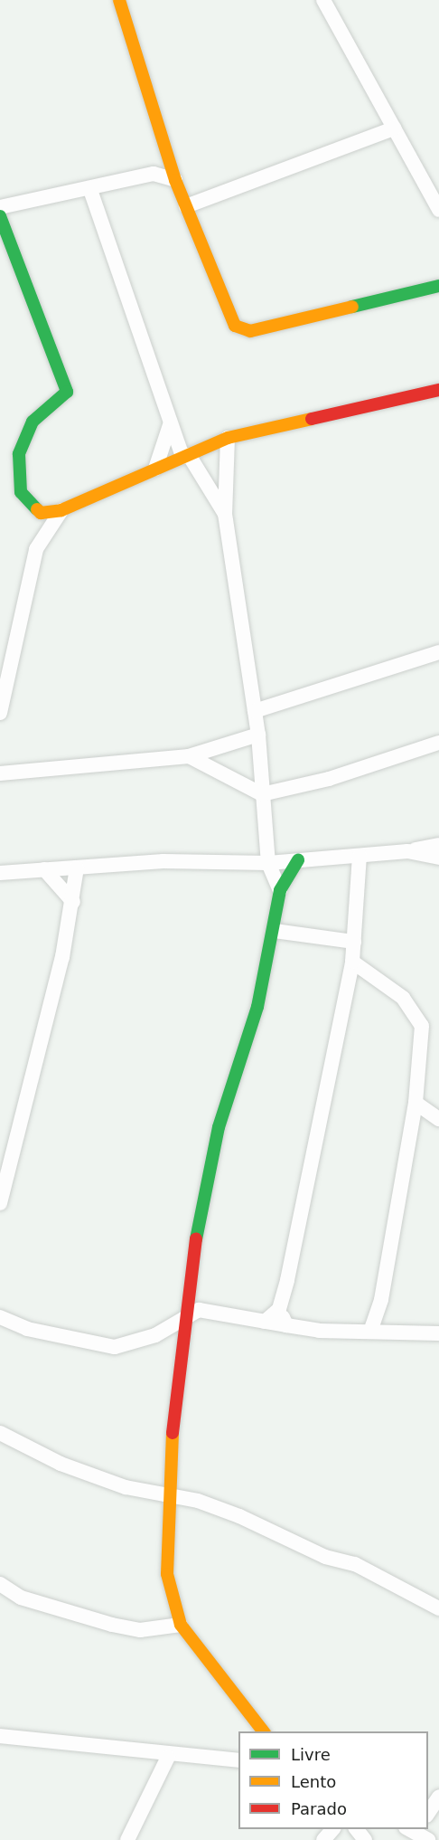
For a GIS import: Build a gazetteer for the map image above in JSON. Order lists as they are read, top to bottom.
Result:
{
  "legend": ["Livre", "Lento", "Parado"]
}
